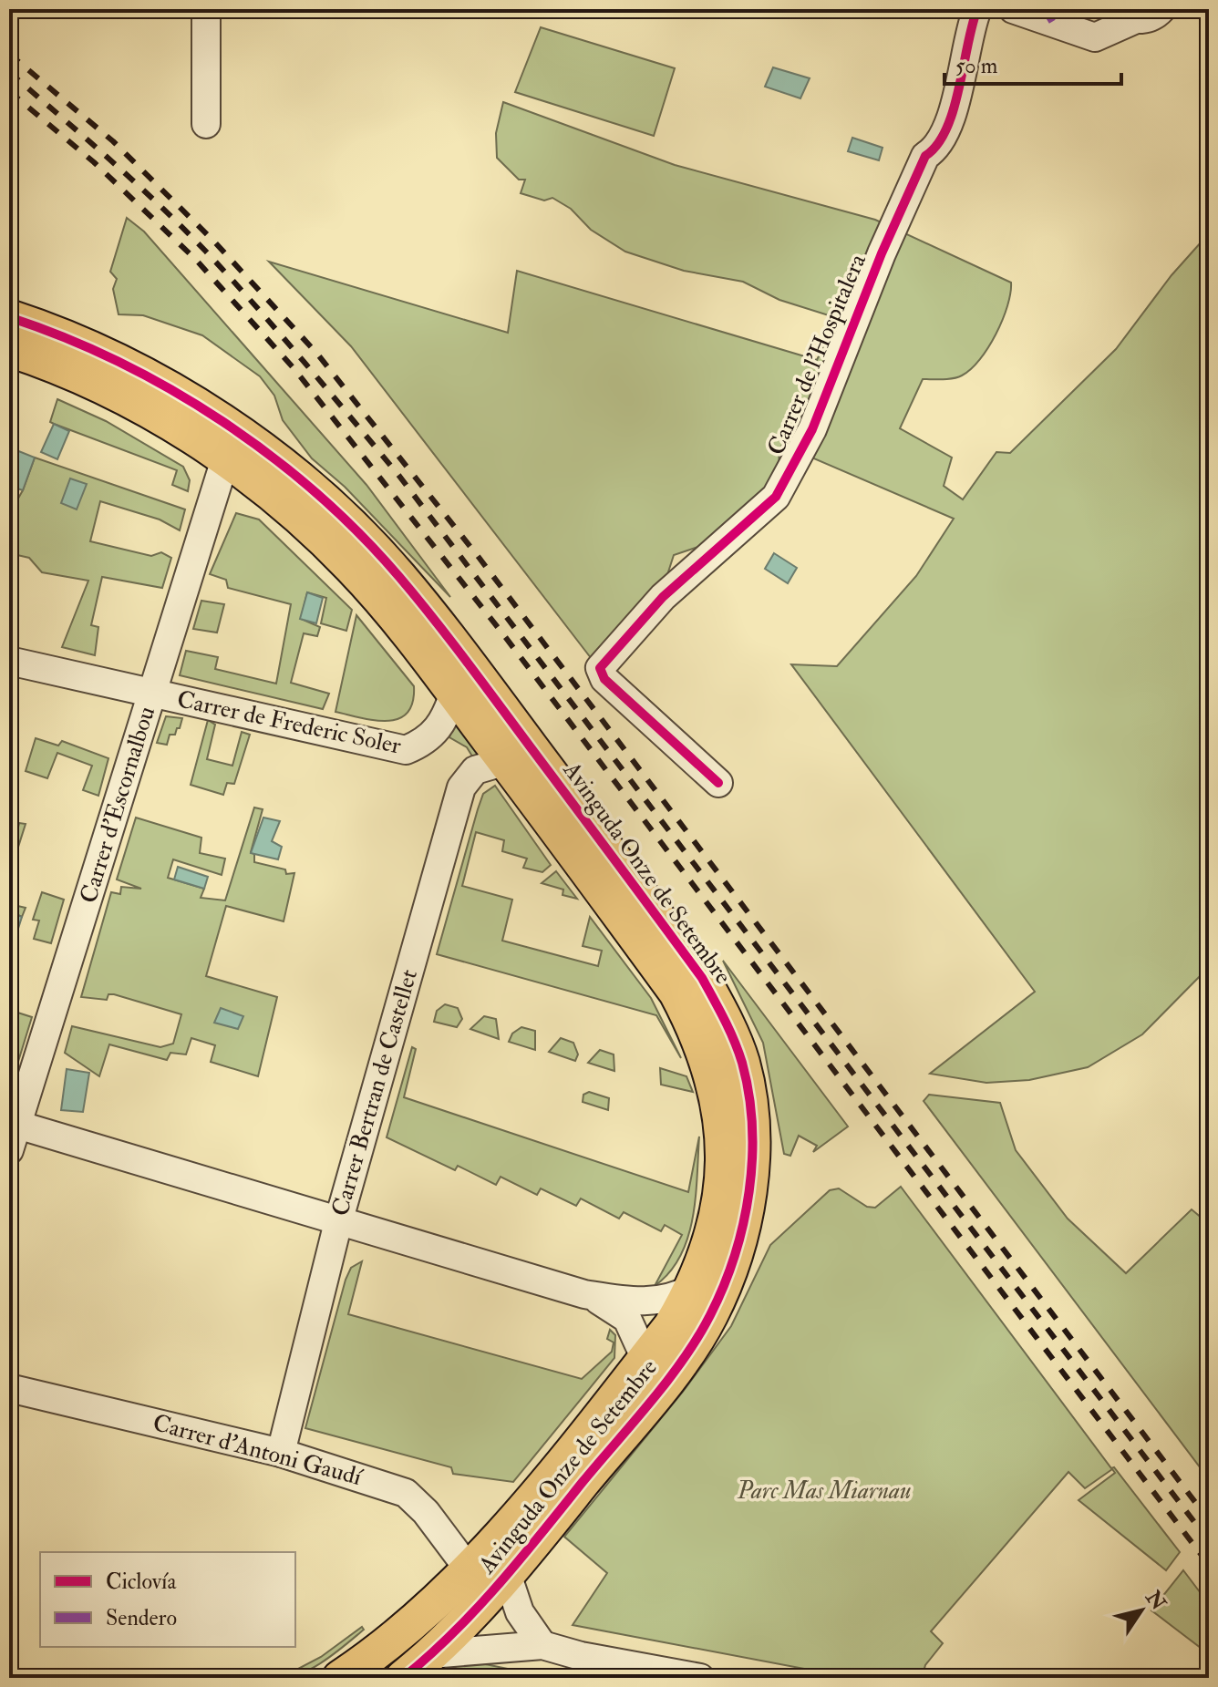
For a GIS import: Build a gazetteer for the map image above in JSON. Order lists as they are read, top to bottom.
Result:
{
  "streets": {
    "main road": ["Avinguda Onze de Setembre"],
    "street": [
      "Carrer de l'Hospitalera",
      "Carrer de Frederic Soler",
      "Carrer d'Escornalbou",
      "Carrer Bertran de Castellet",
      "Carrer d'Antoni Gaudí"
    ]
  },
  "crossings": [
    ["Carrer de Frederic Soler", "Carrer d'Escornalbou"],
    ["Carrer de Frederic Soler", "Avinguda Onze de Setembre"],
    ["Carrer d'Escornalbou", "Avinguda Onze de Setembre"],
    ["Avinguda Onze de Setembre", "Carrer Bertran de Castellet"],
    ["Avinguda Onze de Setembre", "Carrer d'Antoni Gaudí"],
    ["Carrer Bertran de Castellet", "Carrer d'Antoni Gaudí"]
  ],
  "parks": ["Parc Mas Miarnau"],
  "legend": ["Ciclovía", "Sendero"],
  "scale_bar": "50 m",
  "north": "top right"
}
